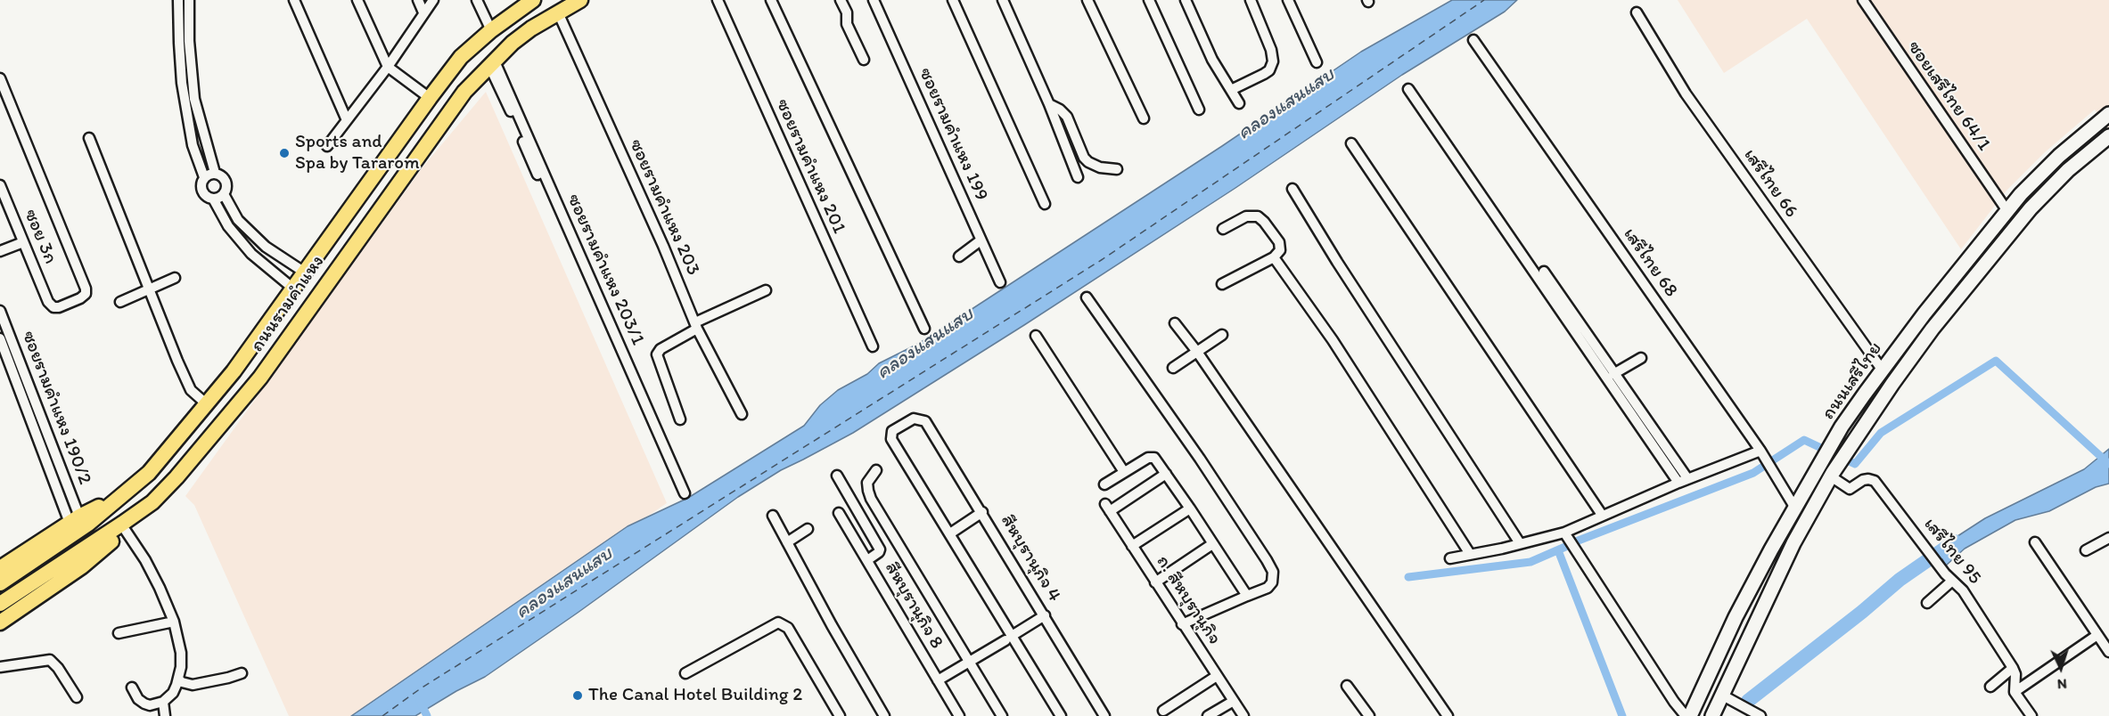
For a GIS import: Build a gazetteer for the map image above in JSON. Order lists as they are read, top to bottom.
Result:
{
  "streets": {
    "main road": ["ถนนรามคำแหง", "ถนนเสรีไทย"],
    "street": [
      "ซอยเสรีไทย 64/1",
      "ซอยรามคำแหง 199",
      "ซอยรามคำแหง 201",
      "เสรีไทย 66",
      "ซอยรามคำแหง 203",
      "ซอย 3ก",
      "เสรีไทย 68",
      "ซอยรามคำแหง 203/1",
      "ซอยรามคำแหง 190/2",
      "เสรีไทย 95",
      "สีหบุรานุกิจ 4",
      "ถ. สีหบุรานุกิจ",
      "สีหบุรานุกิจ 8"
    ]
  },
  "crossings": [
    ["ซอยเสรีไทย 64/1", "ถนนเสรีไทย"],
    ["เสรีไทย 66", "ถนนเสรีไทย"],
    ["ซอยรามคำแหง 203", "ถนนรามคำแหง"],
    ["เสรีไทย 68", "ถนนเสรีไทย"],
    ["ซอยรามคำแหง 203/1", "ถนนรามคำแหง"],
    ["ถนนเสรีไทย", "เสรีไทย 95"]
  ],
  "water": ["คลองแสนแสบ"],
  "places": ["Sports and Spa by Tararom", "The Canal Hotel Building 2"],
  "north": "bottom"
}
